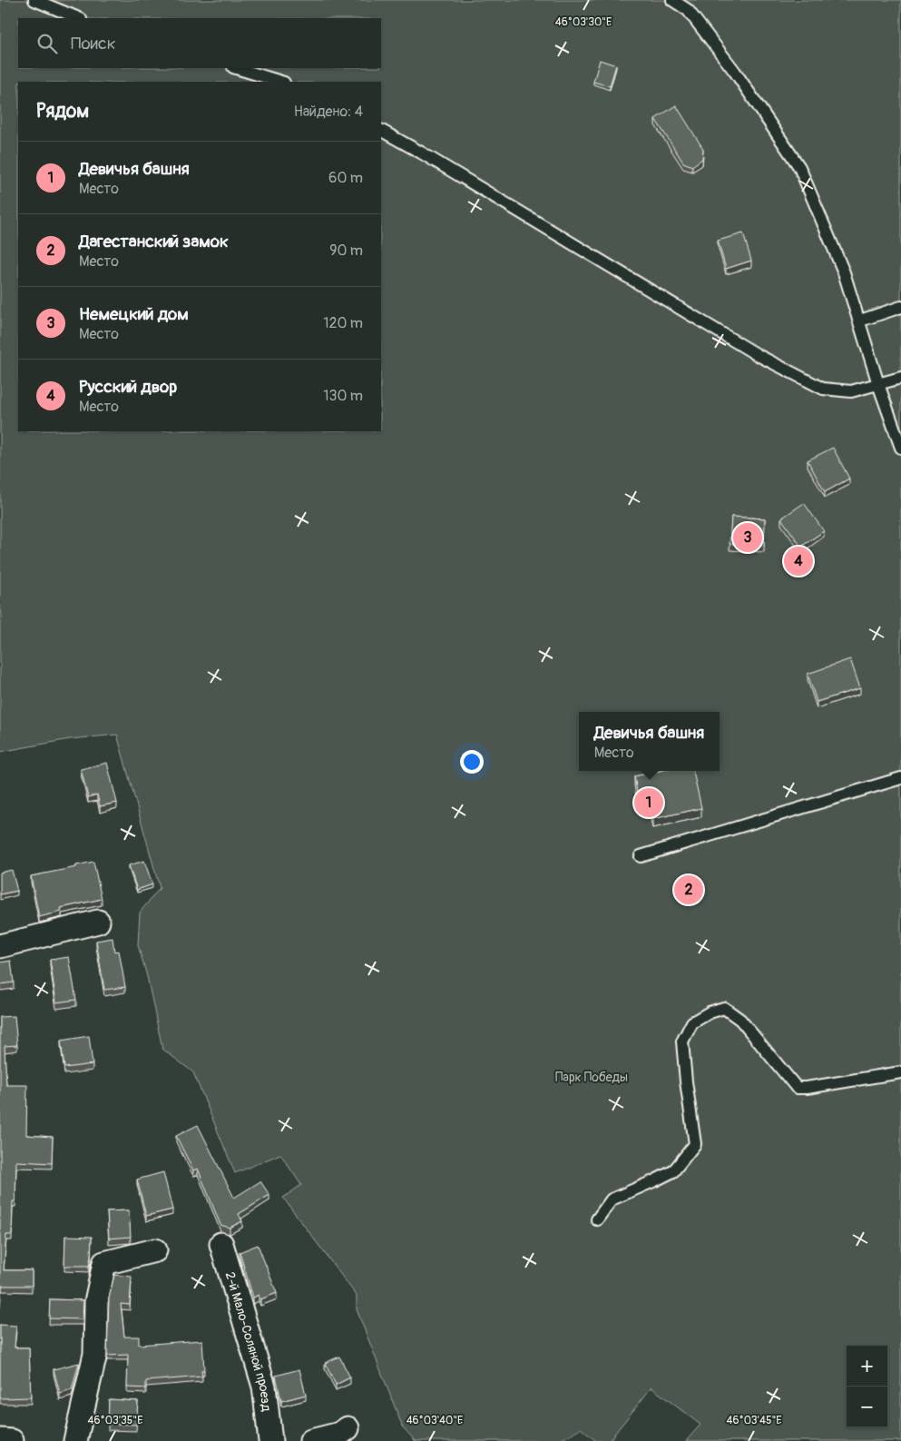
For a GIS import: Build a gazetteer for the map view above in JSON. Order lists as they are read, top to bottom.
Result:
{
  "streets": {
    "street": ["2-й Мало-Соляной проезд"]
  },
  "parks": ["Парк Победы"],
  "page": {
    "search": "Поиск",
    "heading": ["Рядом", "Найдено: 4"],
    "list": [
      {
        "mark": "1",
        "name": "Девичья башня",
        "note": "Место",
        "value": "60 m"
      },
      {
        "mark": "2",
        "name": "Дагестанский замок",
        "note": "Место",
        "value": "90 m"
      },
      {
        "mark": "3",
        "name": "Немецкий дом",
        "note": "Место",
        "value": "120 m"
      },
      {
        "mark": "4",
        "name": "Русский двор",
        "note": "Место",
        "value": "130 m"
      }
    ],
    "pins": [
      "3",
      "4",
      "1",
      "2"
    ],
    "popup": ["Девичья башня", "Место"],
    "map_buttons": ["+", "−"]
  },
  "coordinates": [
    "46°03'30\"E",
    "46°03'35\"E",
    "46°03'40\"E",
    "46°03'45\"E"
  ]
}
